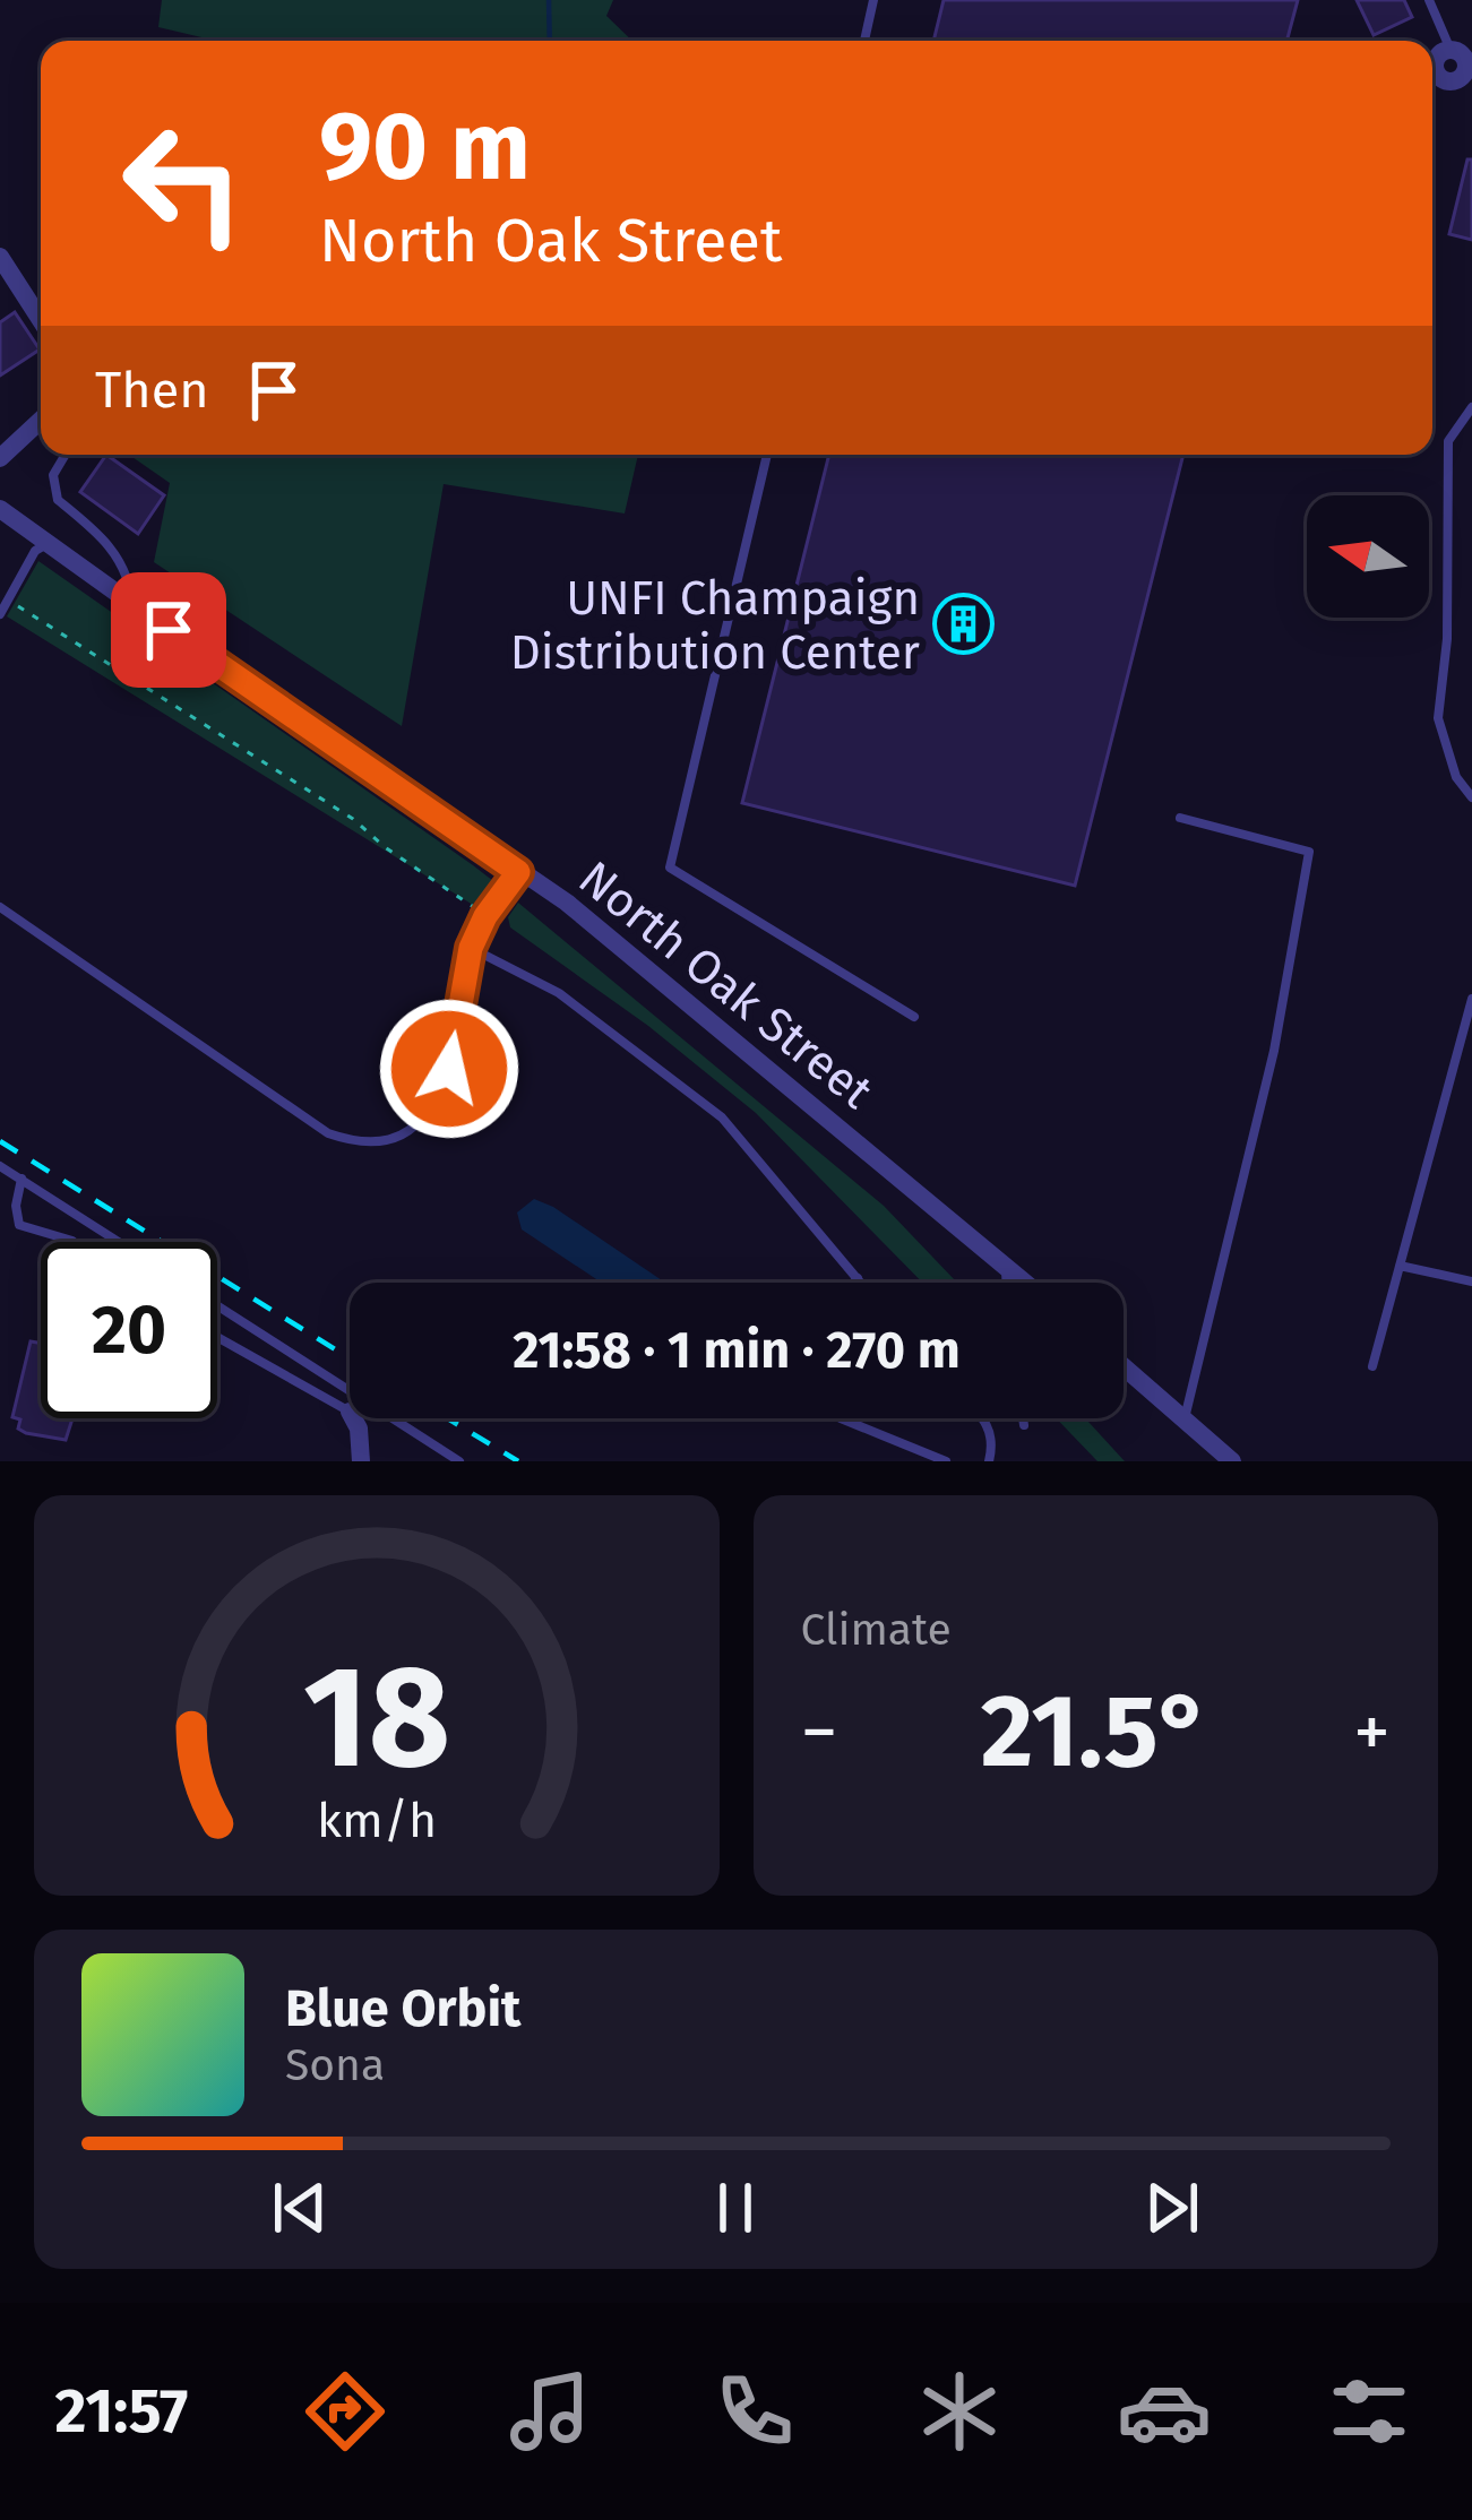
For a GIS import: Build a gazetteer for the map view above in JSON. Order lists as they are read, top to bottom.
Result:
{
  "streets": {
    "street": ["North Oak Street"]
  },
  "places": {
    "building": ["UNFI Champaign Distribution Center"]
  },
  "north": "left",
  "page": {
    "turn": ["90 m", "North Oak Street"],
    "then": "Then",
    "limit": "20",
    "trip": "21:58 · 1 min · 270 m",
    "tile": "Climate",
    "heat": ["−", "21.5°", "+"],
    "song": ["Blue Orbit", "Sona"],
    "tabs": "21:57",
    "gauge": ["18", "km/h"]
  }
}
